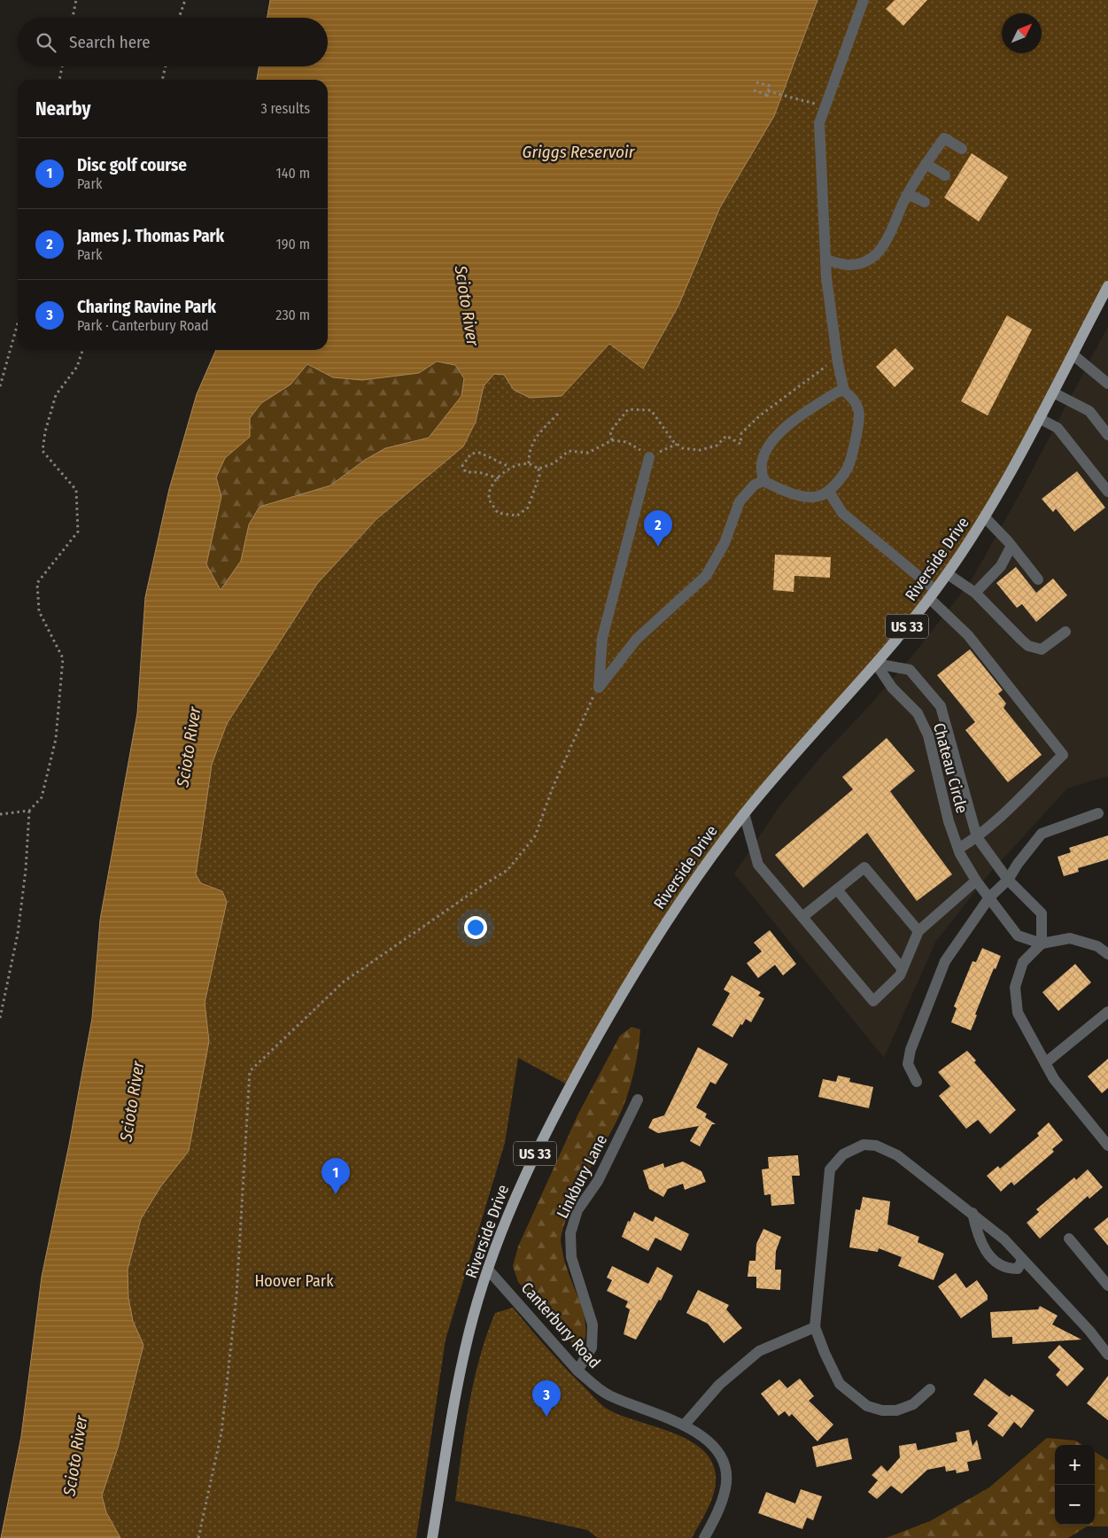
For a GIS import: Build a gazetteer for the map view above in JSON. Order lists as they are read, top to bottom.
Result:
{
  "streets": {
    "main road": ["Riverside Drive", "US 33"],
    "street": ["Chateau Circle", "Linkbury Lane", "Canterbury Road"]
  },
  "crossings": [
    ["Riverside Drive", "Chateau Circle"],
    ["Riverside Drive", "Canterbury Road"],
    ["Linkbury Lane", "Canterbury Road"]
  ],
  "water": ["Griggs Reservoir", "Scioto River"],
  "parks": ["Hoover Park"],
  "north": "top right",
  "page": {
    "search": "Search here",
    "heading": ["Nearby", "3 results"],
    "list": [
      {
        "mark": "1",
        "name": "Disc golf course",
        "note": "Park",
        "value": "140 m"
      },
      {
        "mark": "2",
        "name": "James J. Thomas Park",
        "note": "Park",
        "value": "190 m"
      },
      {
        "mark": "3",
        "name": "Charing Ravine Park",
        "note": "Park · Canterbury Road",
        "value": "230 m"
      }
    ],
    "pins": ["2", "1", "3"],
    "map_buttons": ["+", "−"]
  }
}
